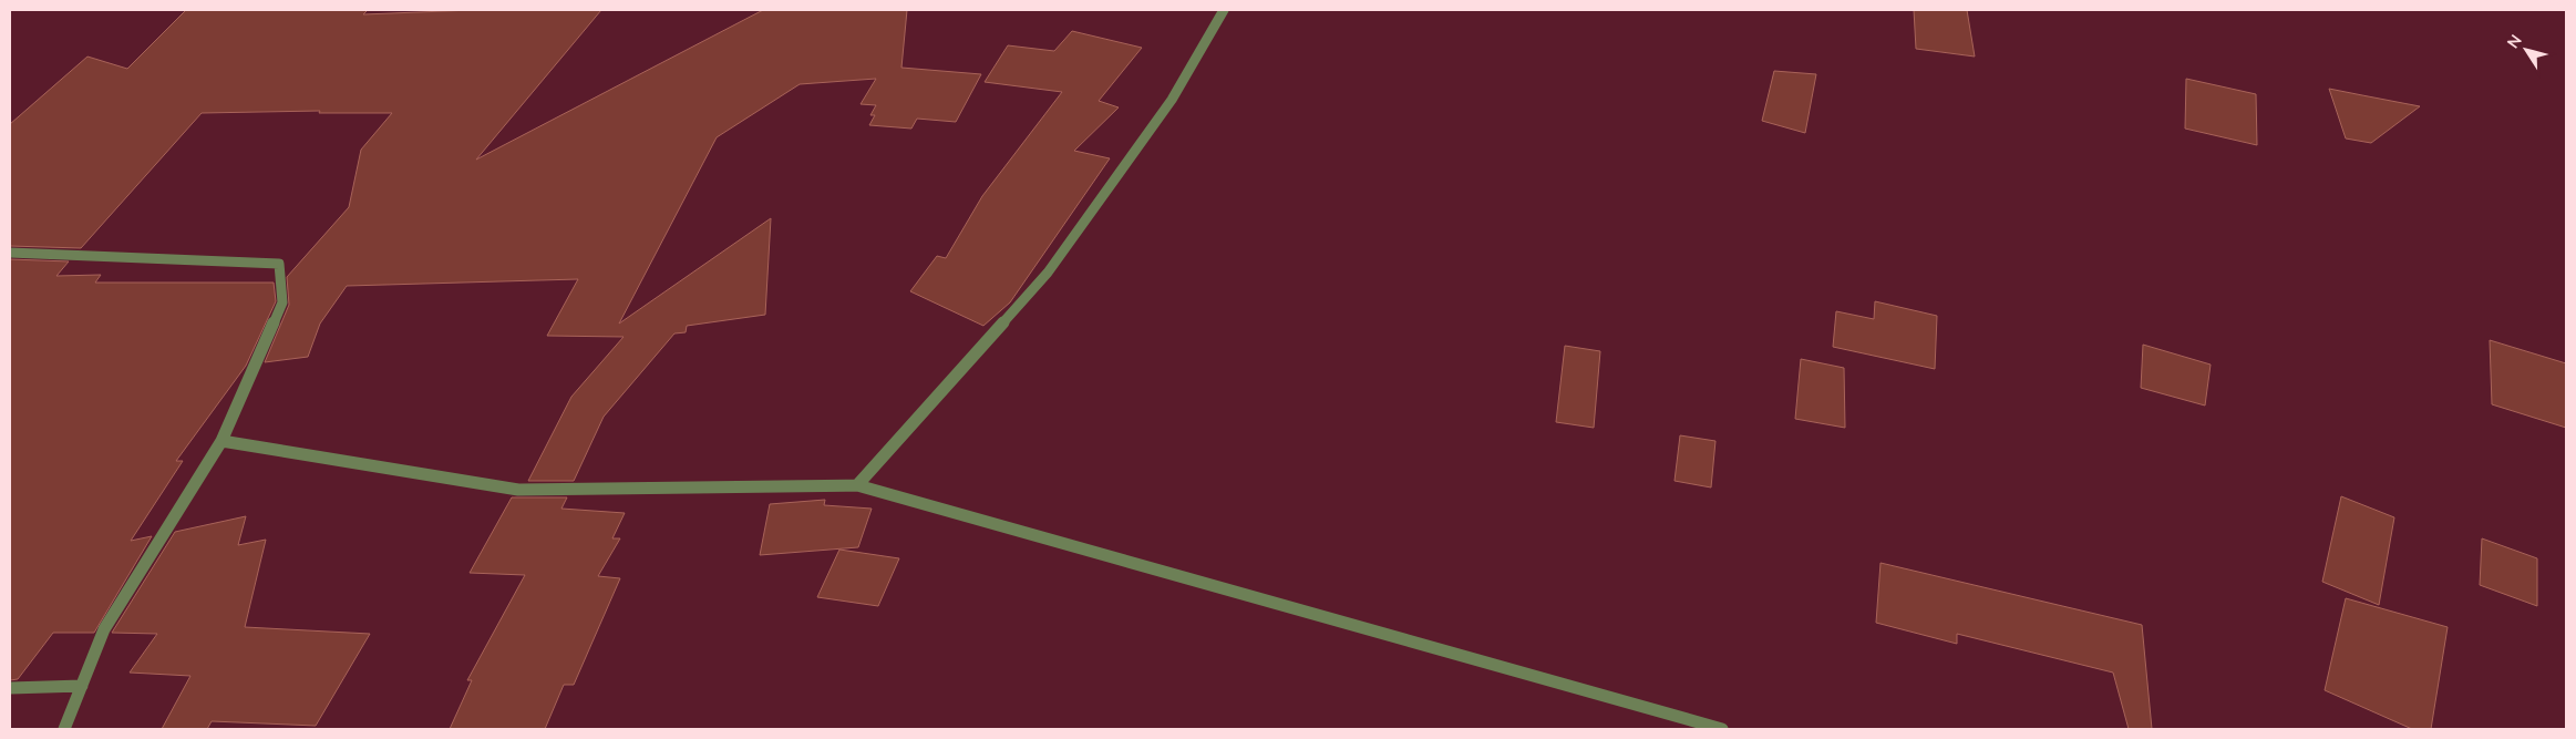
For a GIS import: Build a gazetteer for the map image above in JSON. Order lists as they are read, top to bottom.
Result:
{
  "north": "top left"
}
